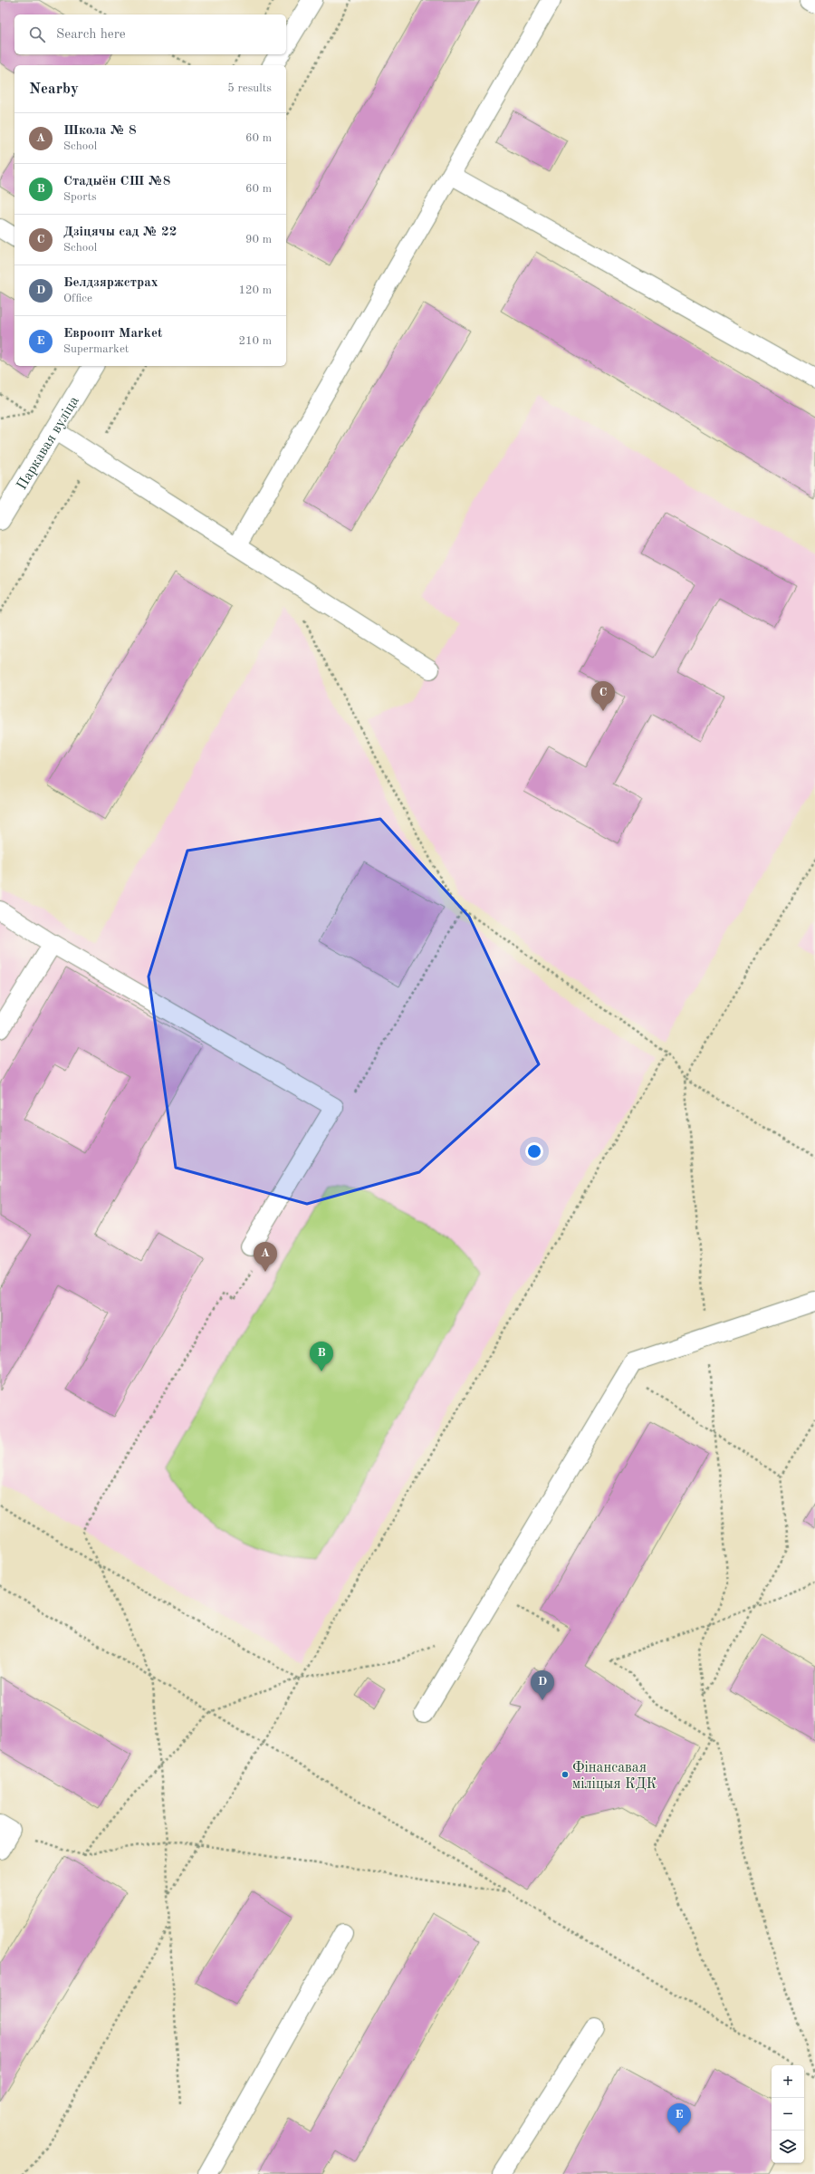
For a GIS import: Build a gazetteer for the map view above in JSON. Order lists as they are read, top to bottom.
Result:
{
  "streets": {
    "street": ["Паркавая вуліца"]
  },
  "places": ["Фінансавая міліцыя КДК"],
  "page": {
    "search": "Search here",
    "heading": ["Nearby", "5 results"],
    "list": [
      {
        "mark": "A",
        "name": "Школа № 8",
        "note": "School",
        "value": "60 m"
      },
      {
        "mark": "B",
        "name": "Стадыён СШ №8",
        "note": "Sports",
        "value": "60 m"
      },
      {
        "mark": "C",
        "name": "Дзіцячы сад № 22",
        "note": "School",
        "value": "90 m"
      },
      {
        "mark": "D",
        "name": "Белдзяржстрах",
        "note": "Office",
        "value": "120 m"
      },
      {
        "mark": "E",
        "name": "Евроопт Market",
        "note": "Supermarket",
        "value": "210 m"
      }
    ],
    "pins": [
      "C",
      "A",
      "B",
      "D",
      "E"
    ],
    "map_buttons": ["+", "−"]
  }
}
